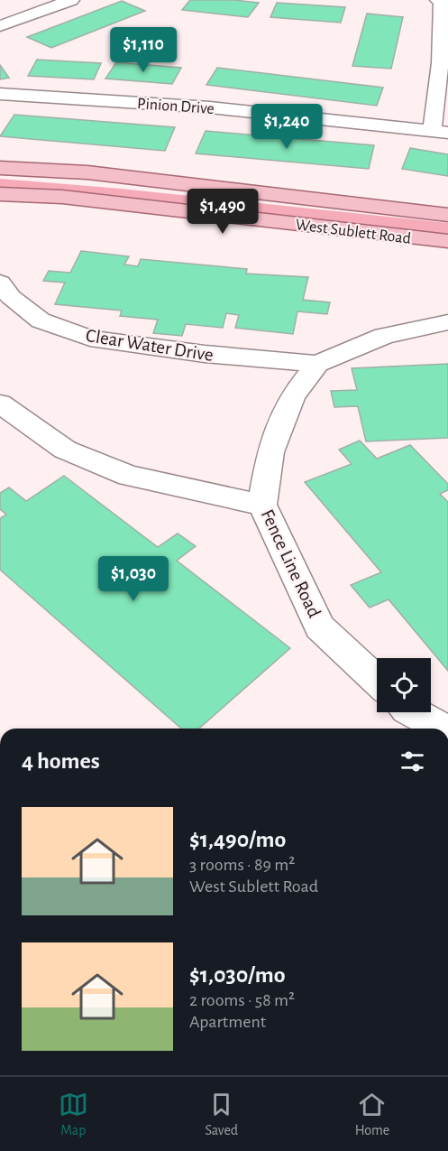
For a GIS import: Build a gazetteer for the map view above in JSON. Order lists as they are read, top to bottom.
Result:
{
  "streets": {
    "main road": ["West Sublett Road"],
    "lane": ["Pinion Drive", "Clear Water Drive", "Fence Line Road"]
  },
  "crossings": [
    ["Clear Water Drive", "Fence Line Road"]
  ],
  "page": {
    "price": [
      "$1,110",
      "$1,240",
      "$1,490",
      "$1,030"
    ],
    "heading": "4 homes",
    "list": [
      {
        "name": "$1,490/mo",
        "note": "3 rooms · 89 m² · West Sublett Road"
      },
      {
        "name": "$1,030/mo",
        "note": "2 rooms · 58 m² · Apartment"
      }
    ],
    "tabs": ["Map", "Saved", "Home"]
  }
}
